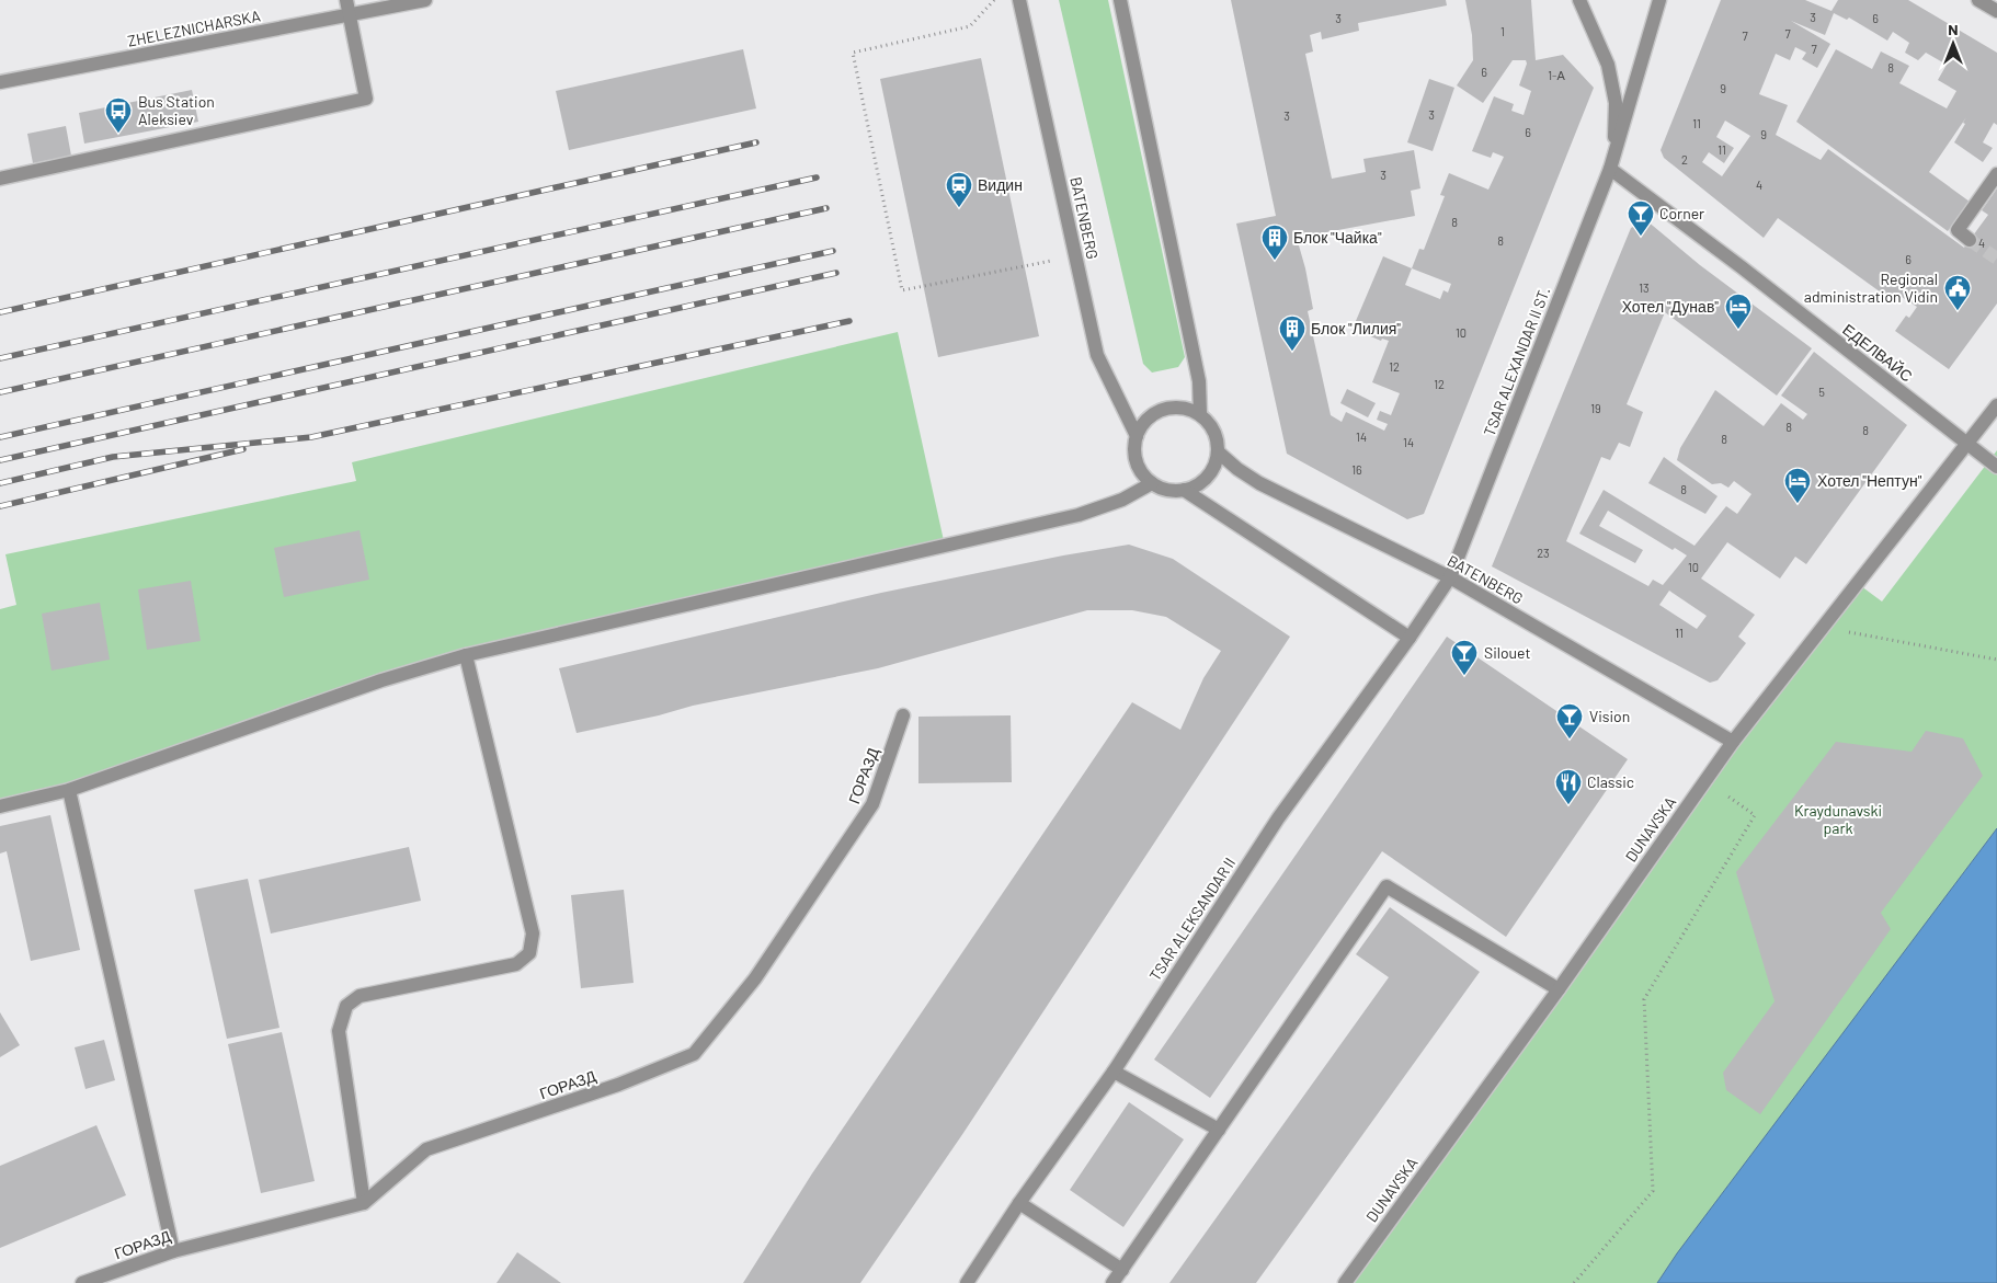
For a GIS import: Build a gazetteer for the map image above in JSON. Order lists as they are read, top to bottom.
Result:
{
  "streets": {
    "street": [
      "ZHELEZNICHARSKA",
      "BATENBERG",
      "ЕДЕЛВАЙС",
      "TSAR ALEXANDAR II ST.",
      "ГОРАЗД",
      "DUNAVSKA",
      "TSAR ALEKSANDAR II"
    ]
  },
  "crossings": [
    ["BATENBERG", "TSAR ALEXANDAR II ST."],
    ["BATENBERG", "DUNAVSKA"],
    ["BATENBERG", "TSAR ALEKSANDAR II"],
    ["ЕДЕЛВАЙС", "TSAR ALEXANDAR II ST."],
    ["ЕДЕЛВАЙС", "DUNAVSKA"],
    ["TSAR ALEXANDAR II ST.", "TSAR ALEKSANDAR II"]
  ],
  "parks": ["Kraydunavski park"],
  "places": {
    "bus stop": ["Bus Station Aleksiev"],
    "station": ["Видин"],
    "bar": ["Corner", "Silouet", "Vision"],
    "building": ["Блок \"Чайка\"", "Блок \"Лилия\""],
    "public building": ["Regional administration Vidin"],
    "hotel": ["Хотел \"Дунав\"", "Хотел \"Нептун\""],
    "restaurant": ["Classic"]
  },
  "house_numbers": [
    "3",
    "3",
    "6",
    "1",
    "7",
    "7",
    "7",
    "8",
    "6",
    "1-А",
    "9",
    "3",
    "3",
    "11",
    "6",
    "9",
    "11",
    "2",
    "3",
    "4",
    "8",
    "8",
    "4",
    "6",
    "13",
    "10",
    "12",
    "12",
    "5",
    "19",
    "8",
    "8",
    "14",
    "8",
    "14",
    "16",
    "8",
    "23",
    "10",
    "11"
  ],
  "north": "top"
}
